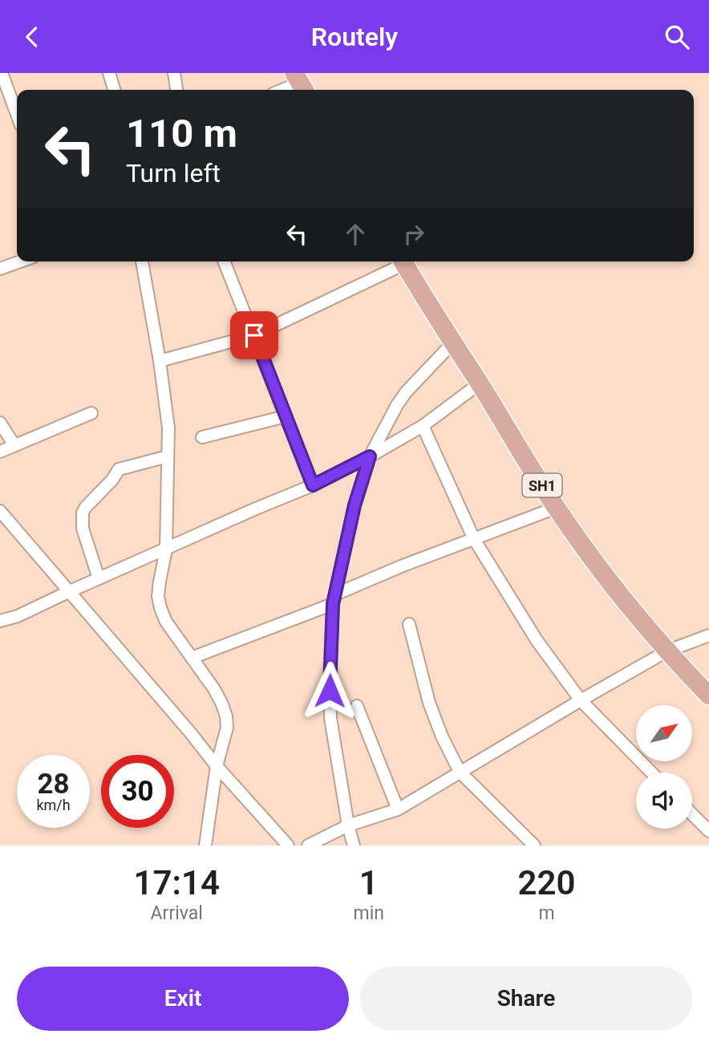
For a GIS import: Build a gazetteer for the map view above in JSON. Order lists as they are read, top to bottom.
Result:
{
  "streets": {
    "main road": ["SH1"]
  },
  "north": "top right",
  "page": {
    "header": "Routely",
    "turn": ["110 m", "Turn left"],
    "speed": "28 km/h",
    "limit": "30",
    "eta": [
      "17:14",
      "Arrival",
      "1",
      "min",
      "220",
      "m"
    ],
    "buttons": ["Exit", "Share"]
  }
}
